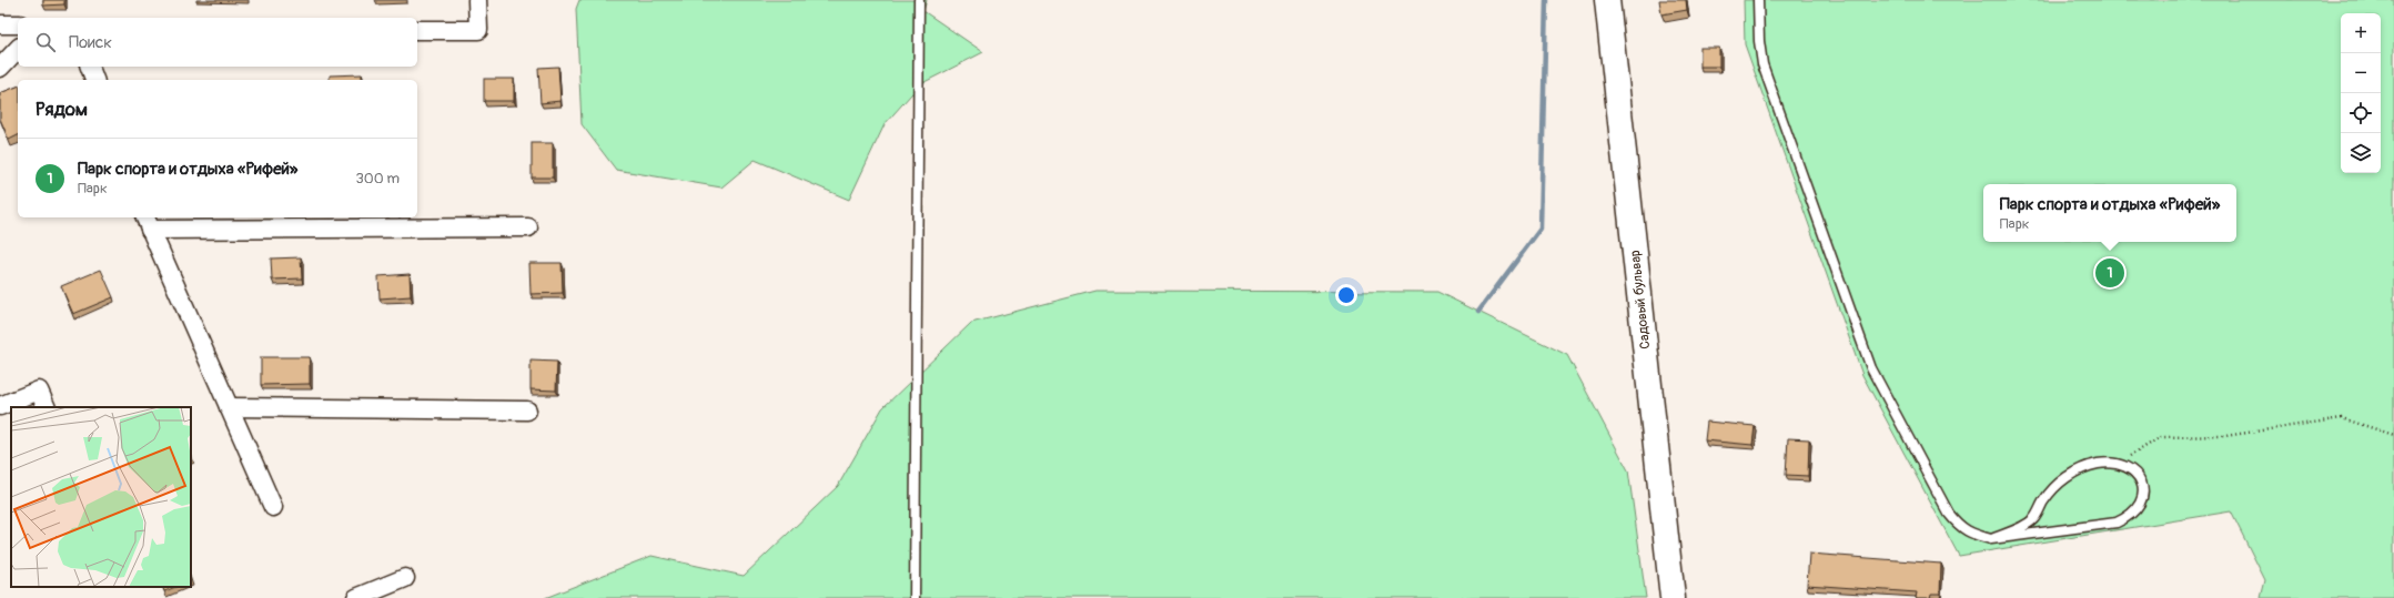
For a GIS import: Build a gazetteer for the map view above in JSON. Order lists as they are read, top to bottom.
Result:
{
  "streets": {
    "street": ["Садовый бульвар"]
  },
  "page": {
    "map_buttons": ["+", "−"],
    "search": "Поиск",
    "heading": "Рядом",
    "list": [
      {
        "mark": "1",
        "name": "Парк спорта и отдыха «Рифей»",
        "note": "Парк",
        "value": "300 m"
      }
    ],
    "popup": ["Парк спорта и отдыха «Рифей»", "Парк"],
    "pins": "1"
  }
}
